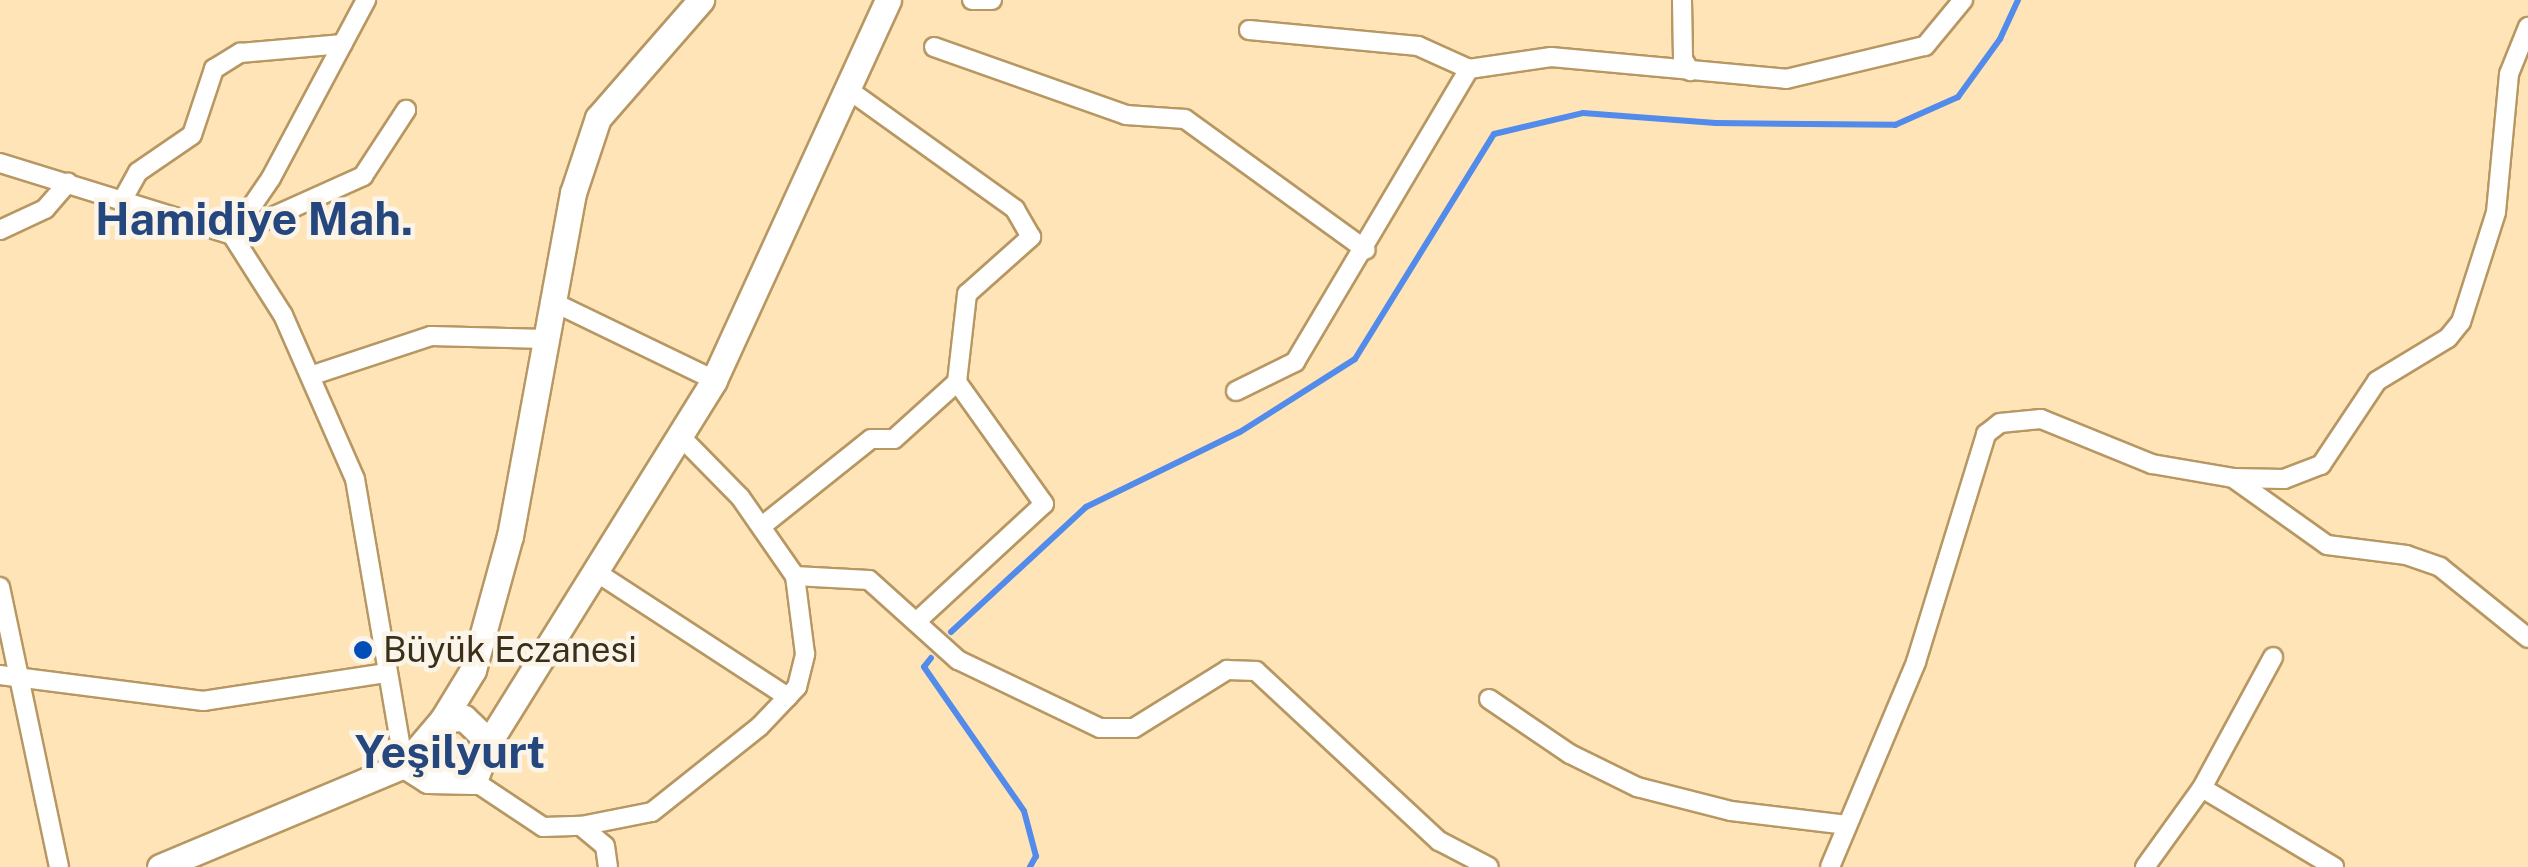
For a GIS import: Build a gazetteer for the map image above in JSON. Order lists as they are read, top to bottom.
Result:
{
  "districts": ["Hamidiye Mah.", "Yeşilyurt"],
  "places": ["Büyük Eczanesi"]
}
